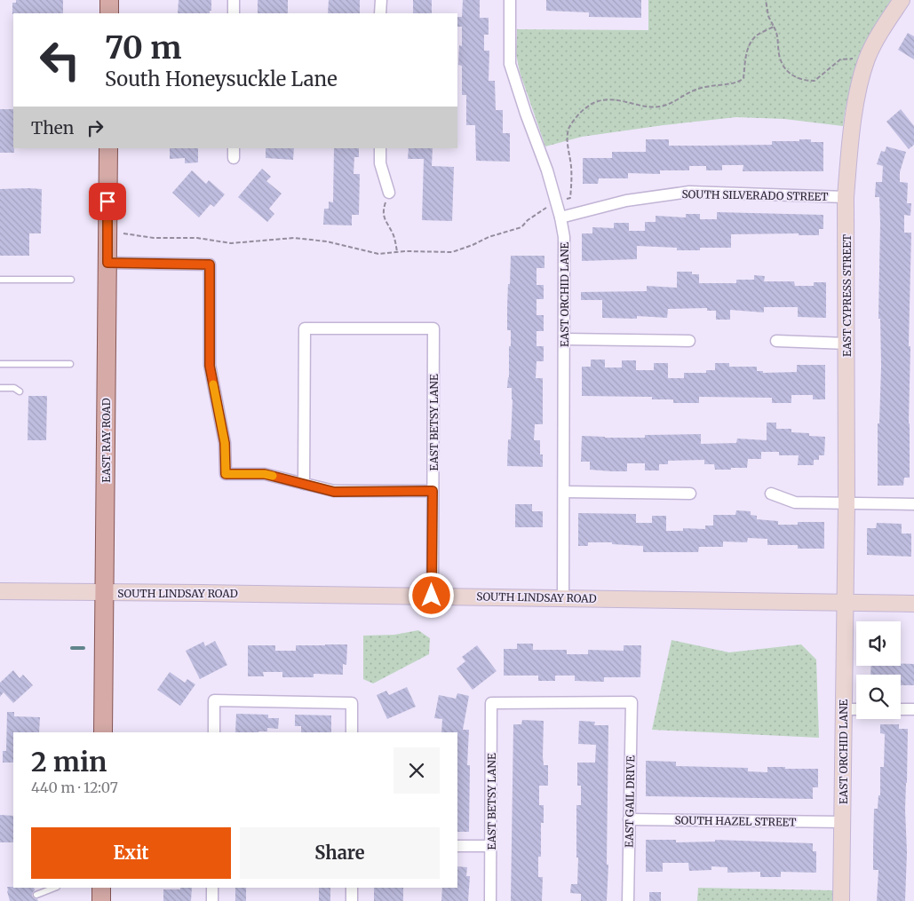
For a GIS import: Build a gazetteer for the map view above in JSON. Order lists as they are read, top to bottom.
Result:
{
  "streets": {
    "main road": ["EAST RAY ROAD"],
    "street": [
      "SOUTH SILVERADO STREET",
      "EAST ORCHID LANE",
      "EAST CYPRESS STREET",
      "EAST BETSY LANE",
      "SOUTH LINDSAY ROAD",
      "EAST GAIL DRIVE",
      "SOUTH HAZEL STREET"
    ]
  },
  "crossings": [
    ["SOUTH SILVERADO STREET", "EAST ORCHID LANE"],
    ["SOUTH SILVERADO STREET", "EAST CYPRESS STREET"],
    ["EAST ORCHID LANE", "EAST CYPRESS STREET"],
    ["EAST ORCHID LANE", "SOUTH LINDSAY ROAD"],
    ["EAST ORCHID LANE", "SOUTH HAZEL STREET"],
    ["EAST CYPRESS STREET", "SOUTH LINDSAY ROAD"],
    ["EAST BETSY LANE", "SOUTH LINDSAY ROAD"],
    ["EAST BETSY LANE", "EAST GAIL DRIVE"],
    ["EAST RAY ROAD", "SOUTH LINDSAY ROAD"],
    ["EAST GAIL DRIVE", "SOUTH HAZEL STREET"]
  ],
  "page": {
    "turn": ["70 m", "South Honeysuckle Lane"],
    "then": "Then",
    "heading": ["2 min", "440 m · 12:07"],
    "buttons": ["Exit", "Share"]
  }
}
